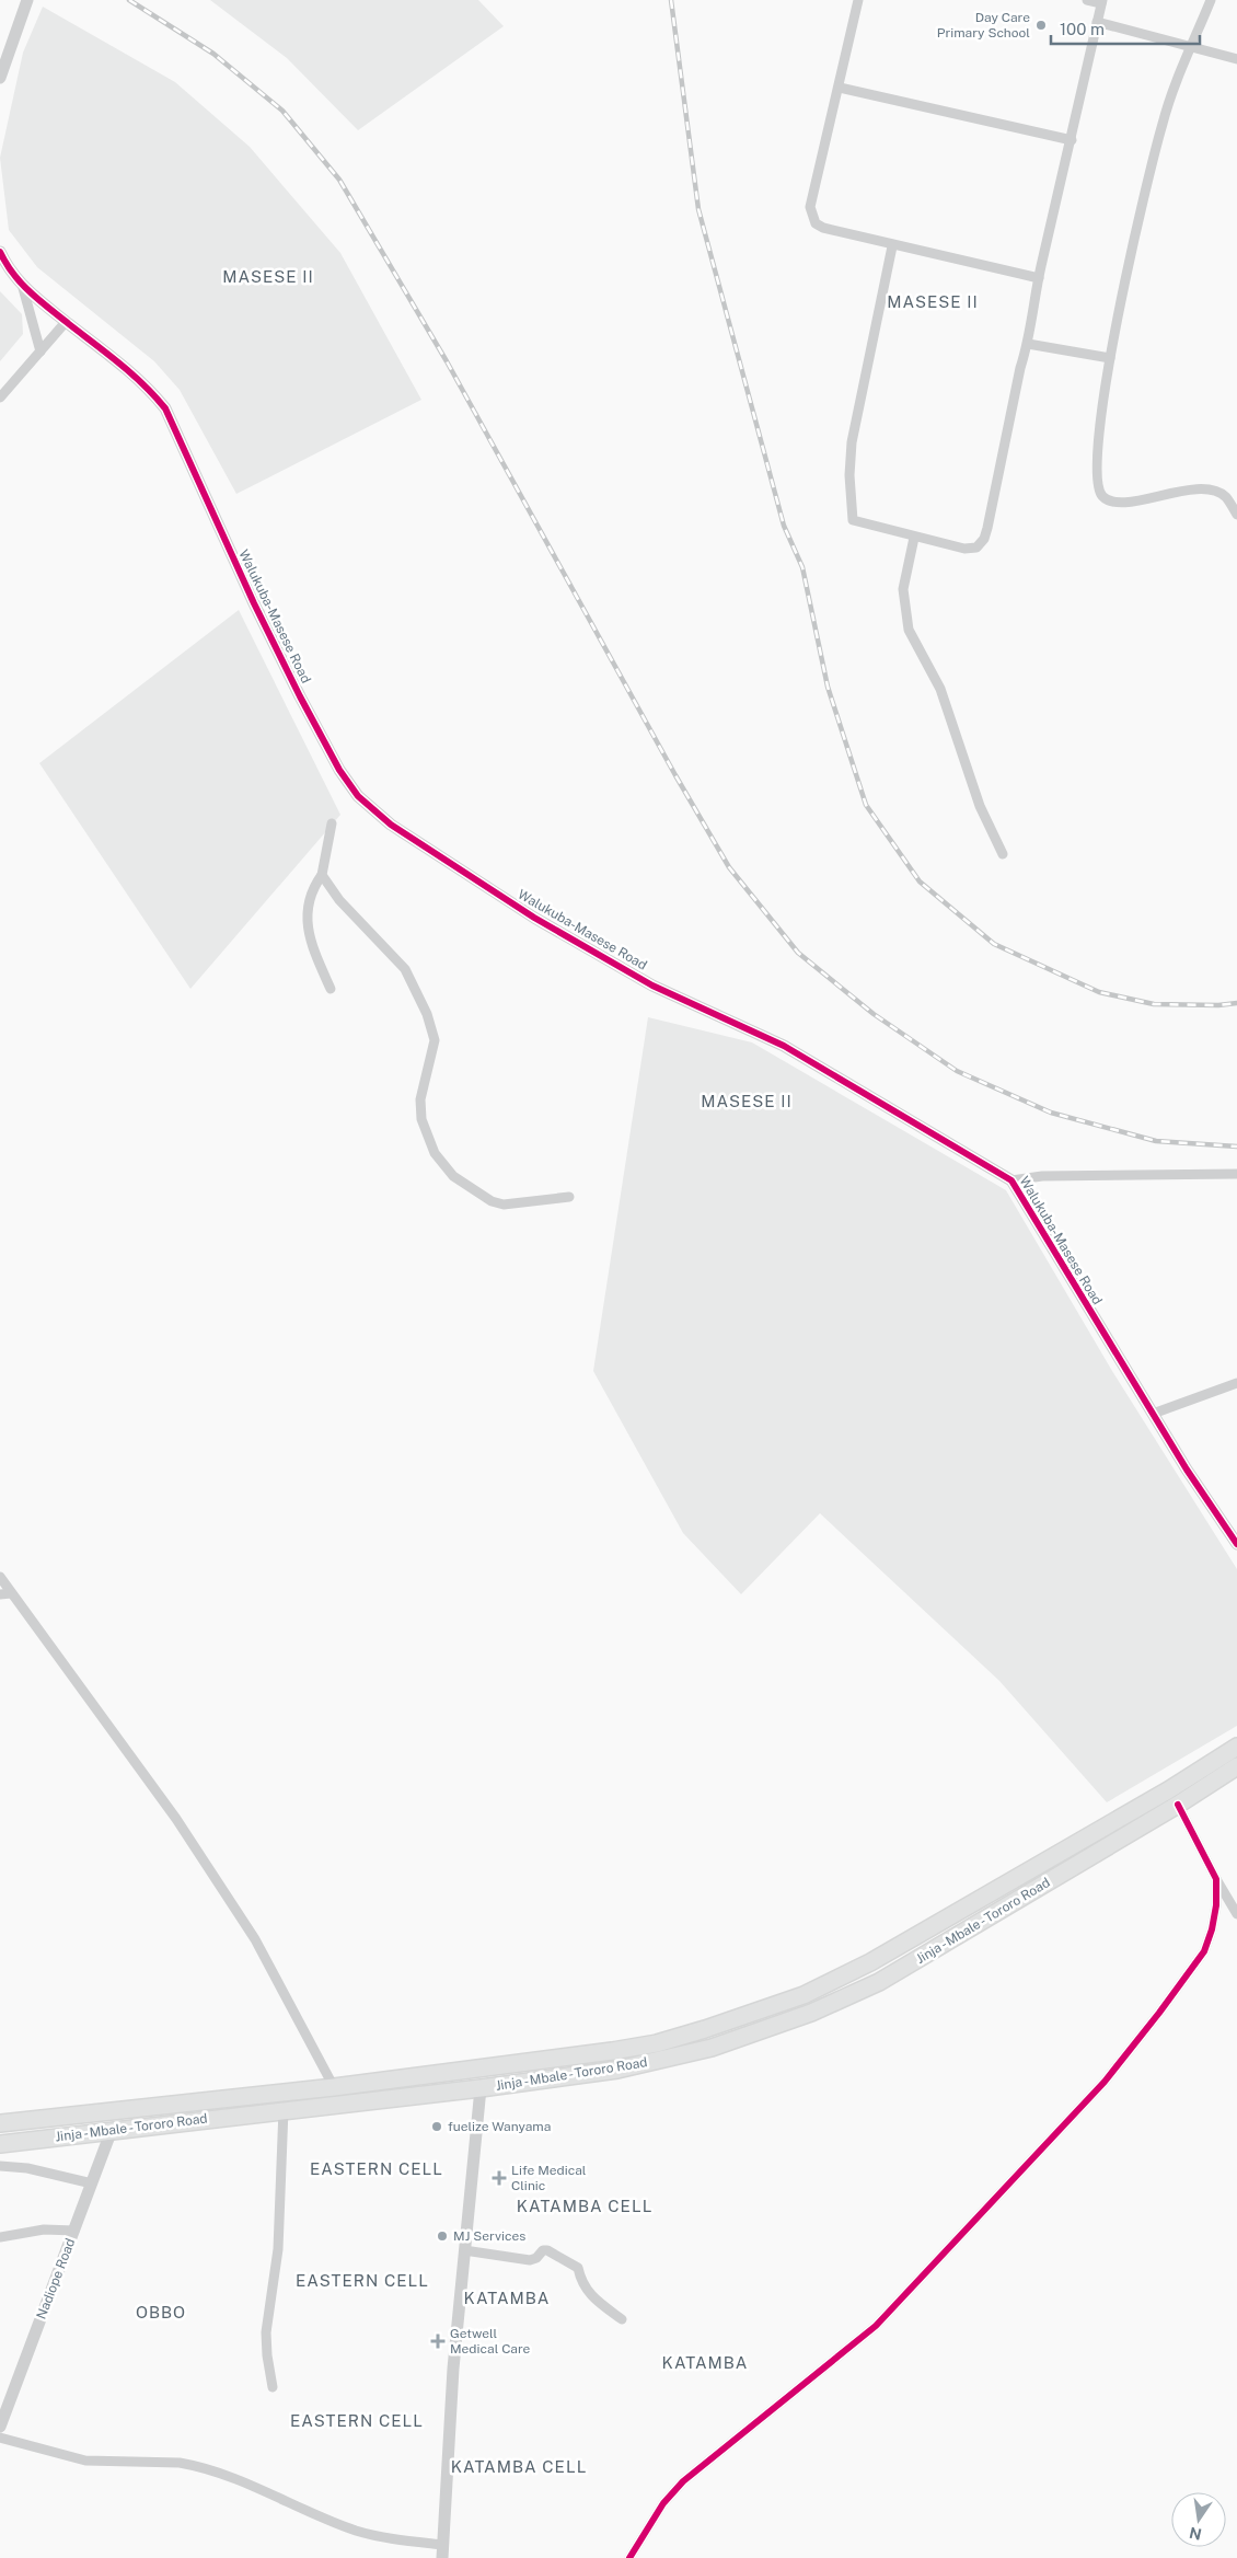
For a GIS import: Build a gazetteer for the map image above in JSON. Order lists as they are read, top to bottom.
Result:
{
  "streets": {
    "highway": ["Jinja - Mbale - Tororo Road"],
    "street": ["Walukuba-Masese Road", "Nadiope Road"]
  },
  "crossings": [
    ["Jinja - Mbale - Tororo Road", "Nadiope Road"]
  ],
  "districts": [
    "MASESE II",
    "MASESE II",
    "MASESE II",
    "EASTERN CELL",
    "KATAMBA CELL",
    "EASTERN CELL",
    "KATAMBA",
    "OBBO",
    "KATAMBA",
    "EASTERN CELL",
    "KATAMBA CELL"
  ],
  "places": {
    "other": ["Day Care Primary School", "fuelize Wanyama", "MJ Services"],
    "health": ["Life Medical Clinic", "Getwell Medical Care"]
  },
  "scale_bar": "100 m",
  "north": "bottom"
}
